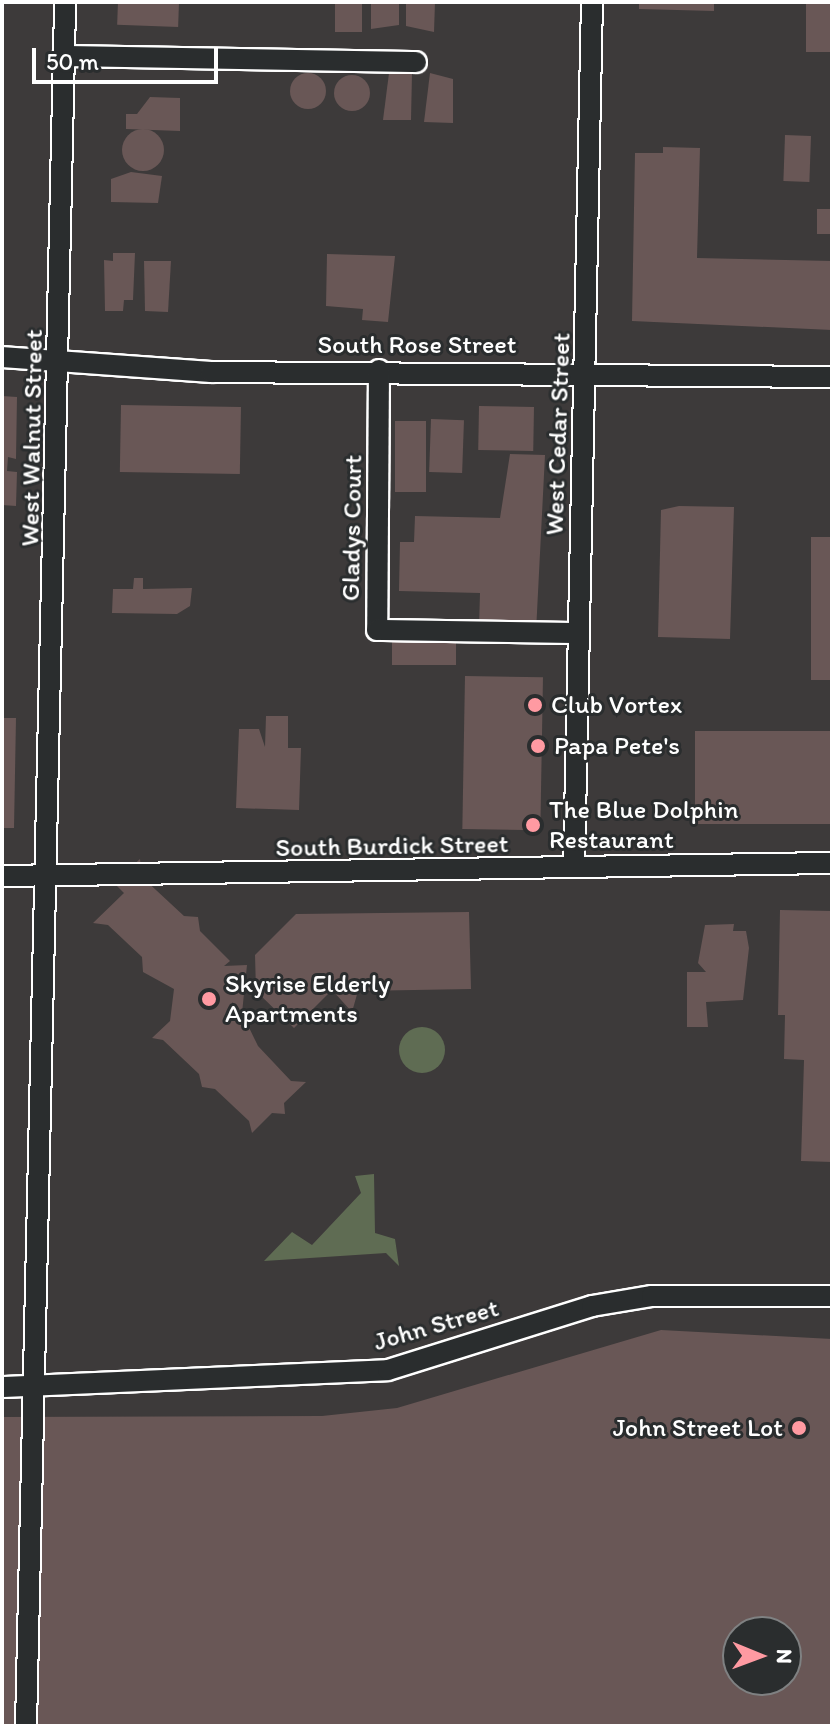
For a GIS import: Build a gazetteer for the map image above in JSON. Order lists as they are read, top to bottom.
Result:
{
  "streets": {
    "street": [
      "South Rose Street",
      "West Cedar Street",
      "West Walnut Street",
      "Gladys Court",
      "South Burdick Street",
      "John Street"
    ]
  },
  "crossings": [
    ["South Rose Street", "West Cedar Street"],
    ["South Rose Street", "West Walnut Street"],
    ["South Rose Street", "Gladys Court"],
    ["West Cedar Street", "Gladys Court"],
    ["West Cedar Street", "South Burdick Street"],
    ["West Walnut Street", "South Burdick Street"],
    ["West Walnut Street", "John Street"]
  ],
  "places": [
    "Club Vortex",
    "Papa Pete's",
    "The Blue Dolphin Restaurant",
    "Skyrise Elderly Apartments",
    "John Street Lot"
  ],
  "scale_bar": "50 m",
  "north": "right"
}
